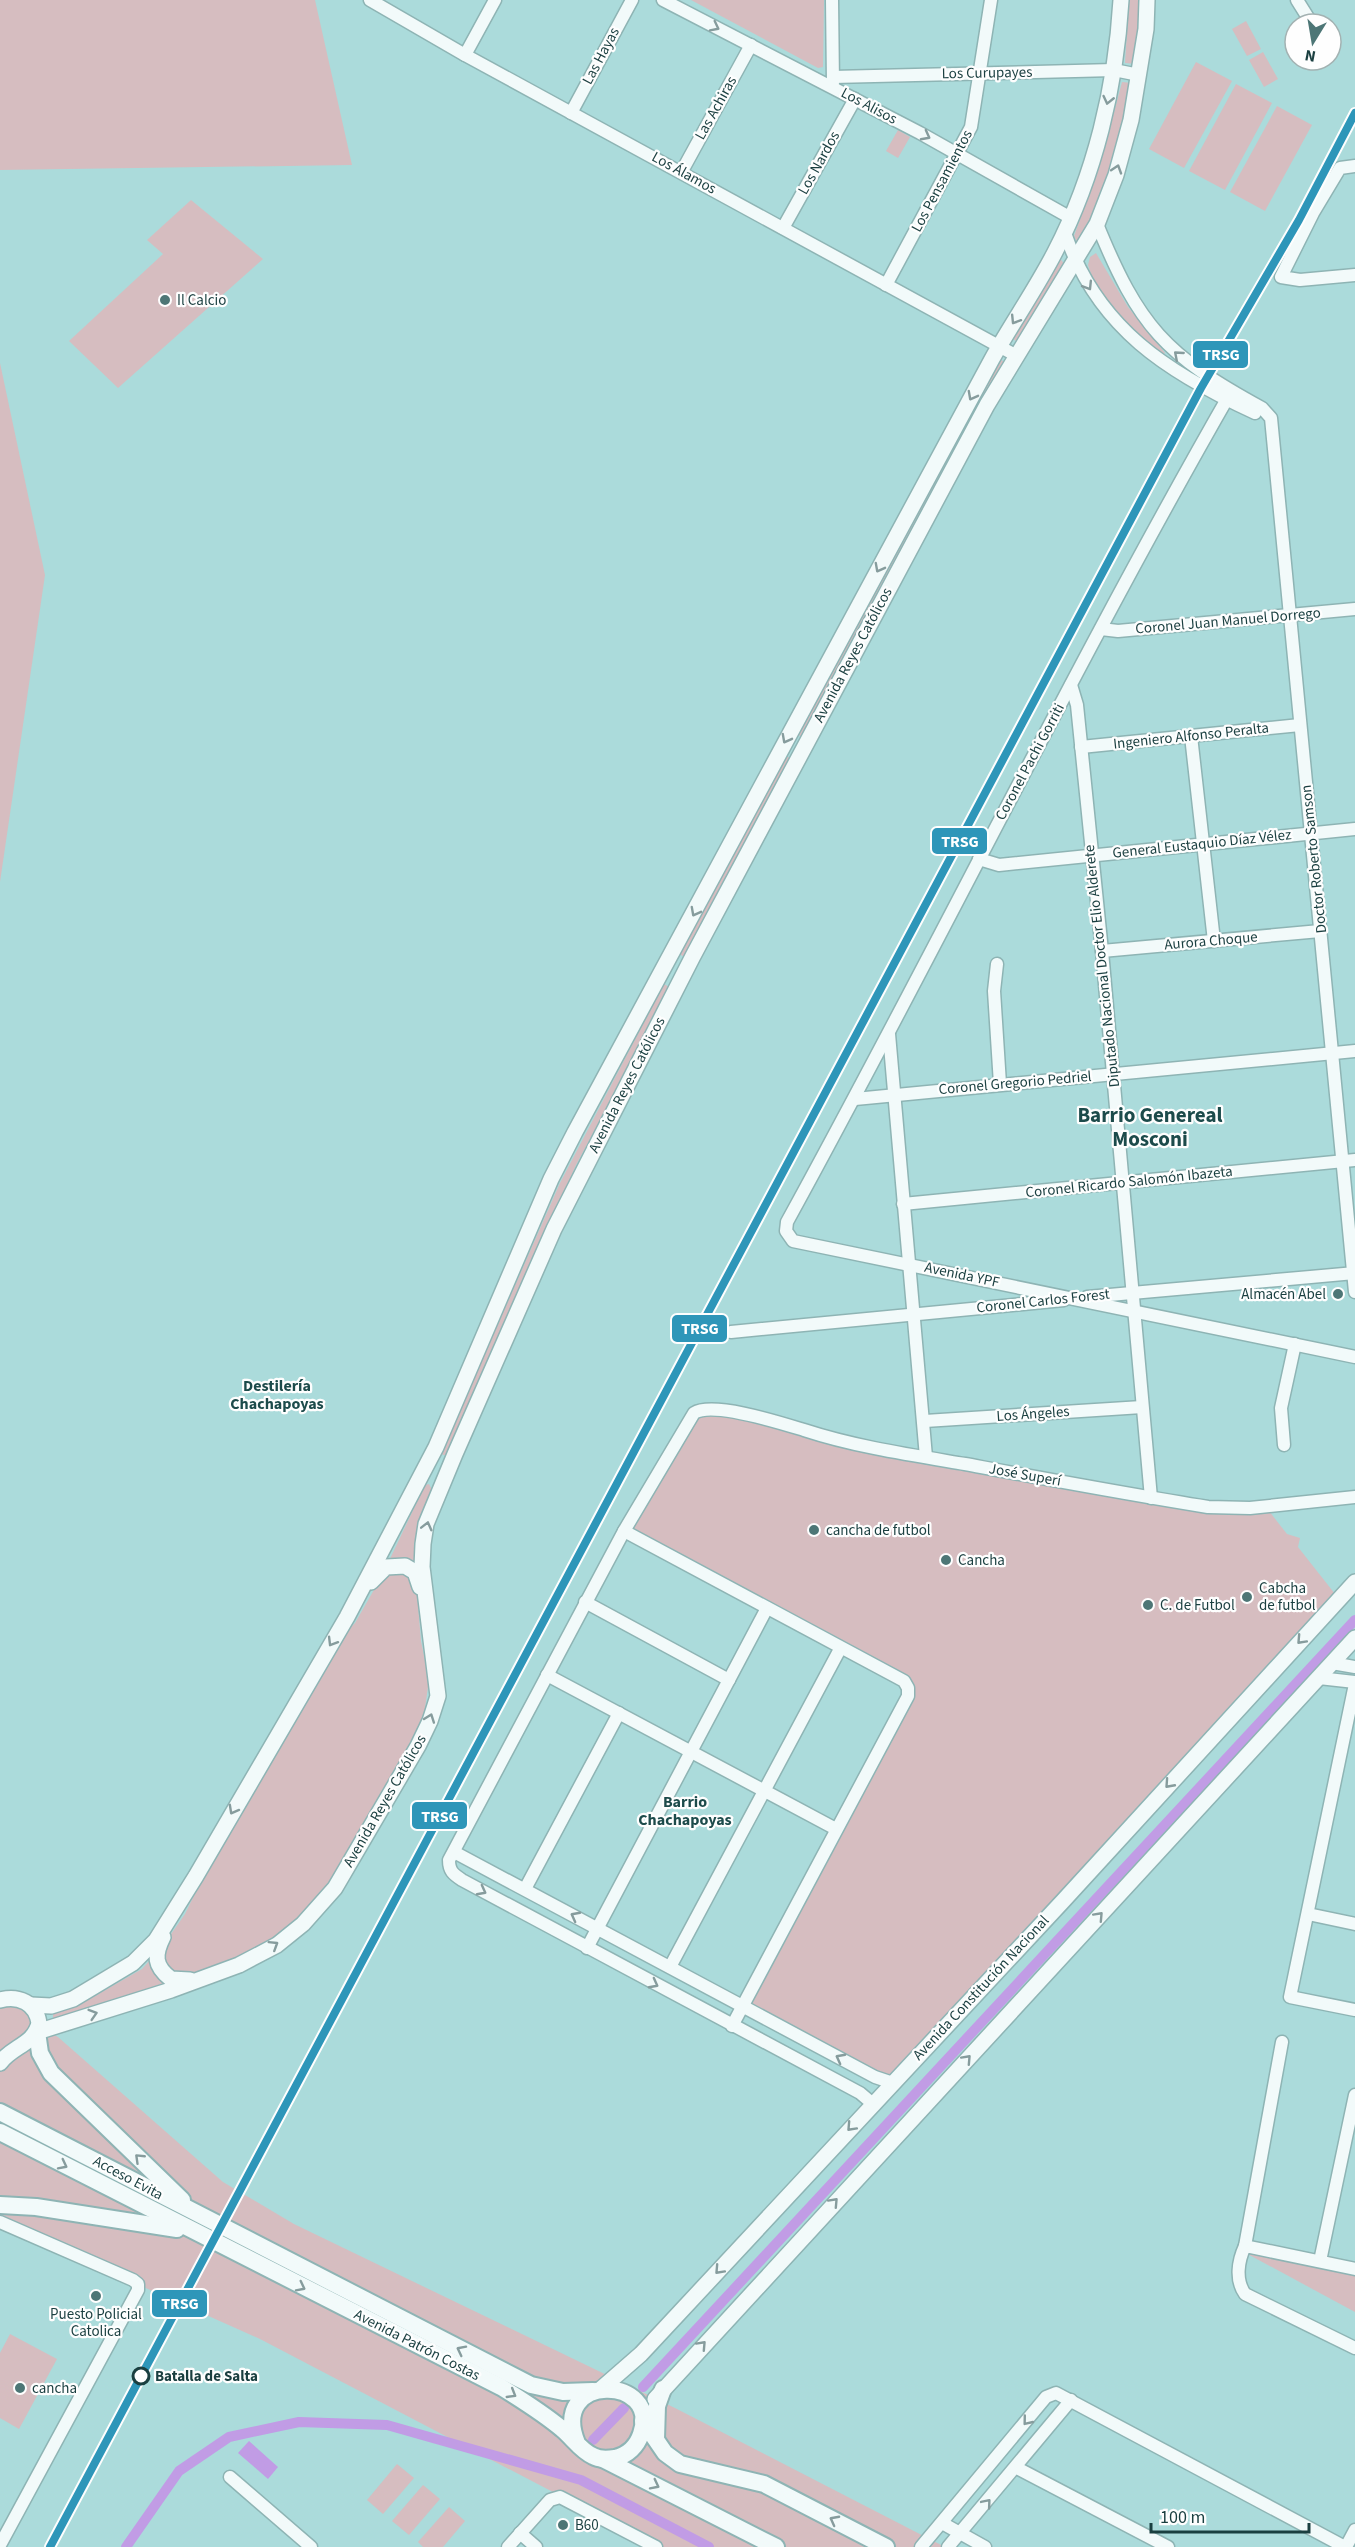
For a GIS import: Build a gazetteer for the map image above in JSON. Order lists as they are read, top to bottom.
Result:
{
  "streets": {
    "highway": ["Acceso Evita", "Avenida Patrón Costas"],
    "main road": ["Avenida Reyes Católicos", "Avenida Constitución Nacional"],
    "street": [
      "Las Hayas",
      "Los Curupayes",
      "Los Alisos",
      "Las Achiras",
      "Los Nardos",
      "Los Álamos",
      "Los Pensamientos",
      "Coronel Juan Manuel Dorrego",
      "Ingeniero Alfonso Peralta",
      "Coronel Pachi Gorriti",
      "General Eustaquio Díaz Vélez",
      "Doctor Roberto Samson",
      "Aurora Choque",
      "Diputado Nacional Doctor Elio Alderete",
      "Coronel Gregorio Pedriel",
      "Coronel Ricardo Salomón Ibazeta",
      "Avenida YPF",
      "Coronel Carlos Forest",
      "Los Ángeles",
      "José Superí"
    ]
  },
  "crossings": [
    ["Las Hayas", "Los Álamos"],
    ["Los Curupayes", "Los Alisos"],
    ["Los Curupayes", "Los Pensamientos"],
    ["Los Curupayes", "Avenida Reyes Católicos"],
    ["Los Alisos", "Las Achiras"],
    ["Los Alisos", "Los Nardos"],
    ["Los Alisos", "Los Pensamientos"],
    ["Los Alisos", "Avenida Reyes Católicos"],
    ["Las Achiras", "Los Álamos"],
    ["Los Nardos", "Los Álamos"],
    ["Los Álamos", "Los Pensamientos"],
    ["Los Álamos", "Avenida Reyes Católicos"],
    ["Coronel Juan Manuel Dorrego", "Coronel Pachi Gorriti"],
    ["Coronel Juan Manuel Dorrego", "Doctor Roberto Samson"],
    ["Avenida Reyes Católicos", "Doctor Roberto Samson"],
    ["Ingeniero Alfonso Peralta", "Doctor Roberto Samson"],
    ["Ingeniero Alfonso Peralta", "Diputado Nacional Doctor Elio Alderete"],
    ["Coronel Pachi Gorriti", "General Eustaquio Díaz Vélez"],
    ["Coronel Pachi Gorriti", "Doctor Roberto Samson"],
    ["Coronel Pachi Gorriti", "Diputado Nacional Doctor Elio Alderete"],
    ["Coronel Pachi Gorriti", "Coronel Gregorio Pedriel"],
    ["Coronel Pachi Gorriti", "Avenida YPF"],
    ["General Eustaquio Díaz Vélez", "Doctor Roberto Samson"],
    ["General Eustaquio Díaz Vélez", "Diputado Nacional Doctor Elio Alderete"],
    ["Doctor Roberto Samson", "Aurora Choque"],
    ["Doctor Roberto Samson", "Coronel Gregorio Pedriel"],
    ["Doctor Roberto Samson", "Coronel Ricardo Salomón Ibazeta"],
    ["Doctor Roberto Samson", "Coronel Carlos Forest"],
    ["Aurora Choque", "Diputado Nacional Doctor Elio Alderete"],
    ["Diputado Nacional Doctor Elio Alderete", "Coronel Gregorio Pedriel"],
    ["Diputado Nacional Doctor Elio Alderete", "Coronel Ricardo Salomón Ibazeta"],
    ["Diputado Nacional Doctor Elio Alderete", "Avenida YPF"],
    ["Diputado Nacional Doctor Elio Alderete", "Coronel Carlos Forest"],
    ["Diputado Nacional Doctor Elio Alderete", "Los Ángeles"],
    ["Diputado Nacional Doctor Elio Alderete", "José Superí"],
    ["Avenida YPF", "Coronel Carlos Forest"],
    ["Avenida Constitución Nacional", "Avenida Patrón Costas"],
    ["Acceso Evita", "Avenida Patrón Costas"]
  ],
  "one_way": ["Los Alisos"],
  "districts": ["Barrio Genereal Mosconi", "Destilería Chachapoyas", "Barrio Chachapoyas"],
  "places": [
    "Il Calcio",
    "Almacén Abel",
    "cancha de futbol",
    "Cancha",
    "Cabcha de futbol",
    "C. de Futbol",
    "Puesto Policial Catolica",
    "Batalla de Salta",
    "cancha",
    "B60"
  ],
  "lines": ["transit line TRSG"],
  "scale_bar": "100 m",
  "north": "bottom"
}
